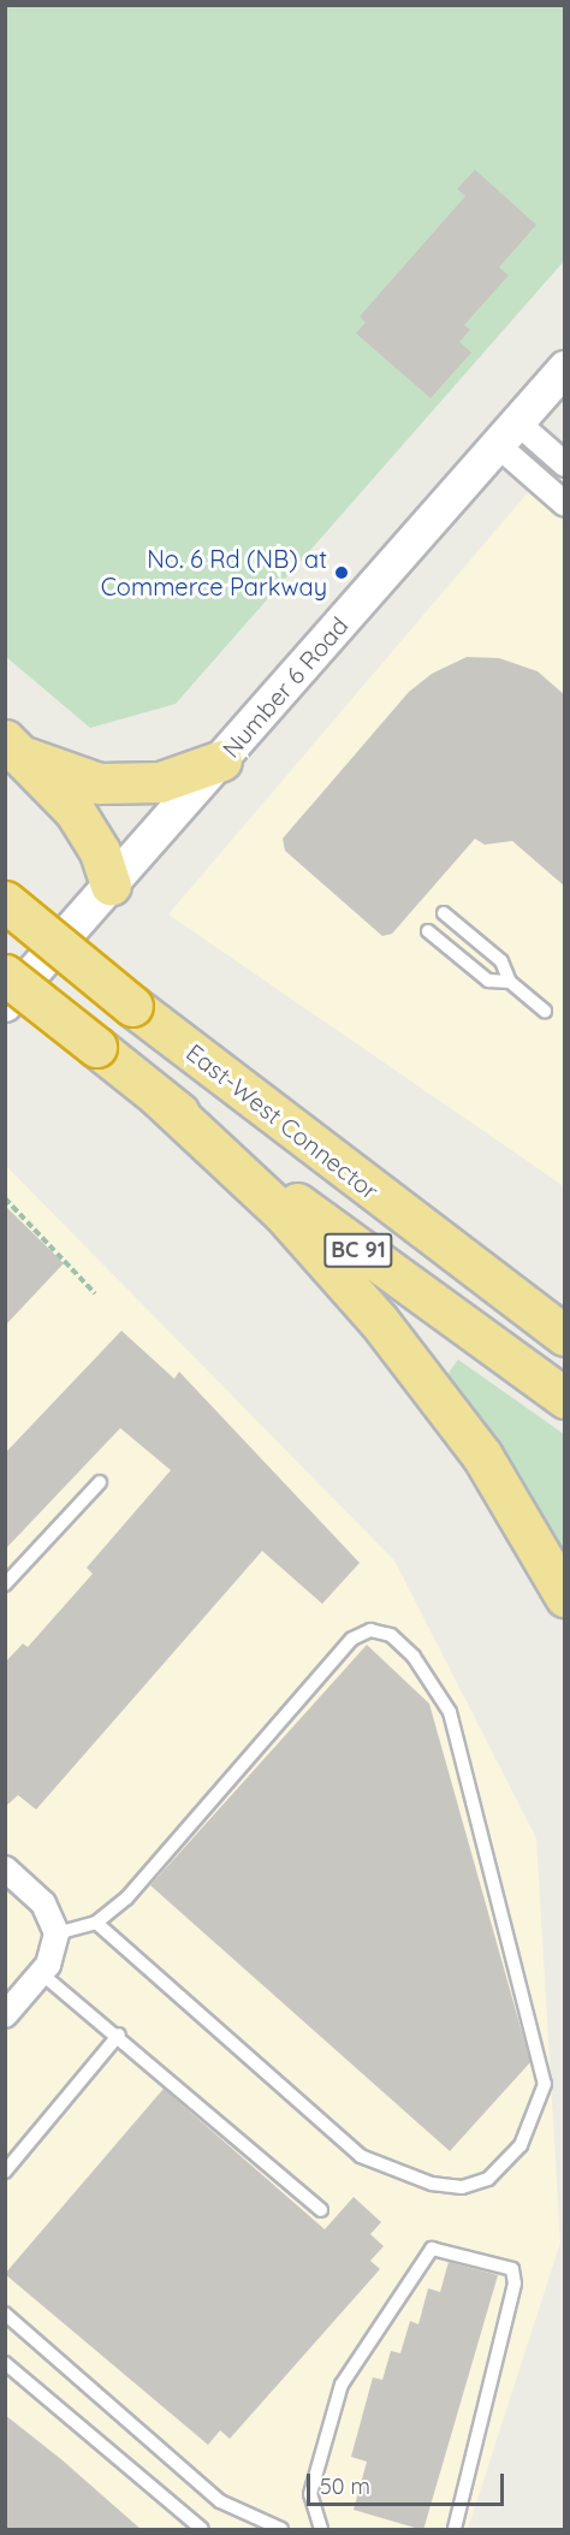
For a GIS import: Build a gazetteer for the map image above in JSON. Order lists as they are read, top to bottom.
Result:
{
  "streets": {
    "highway": ["East-West Connector", "BC 91"],
    "main road": ["Number 6 Road"]
  },
  "places": ["No. 6 Rd (NB) at Commerce Parkway"],
  "scale_bar": "50 m"
}
